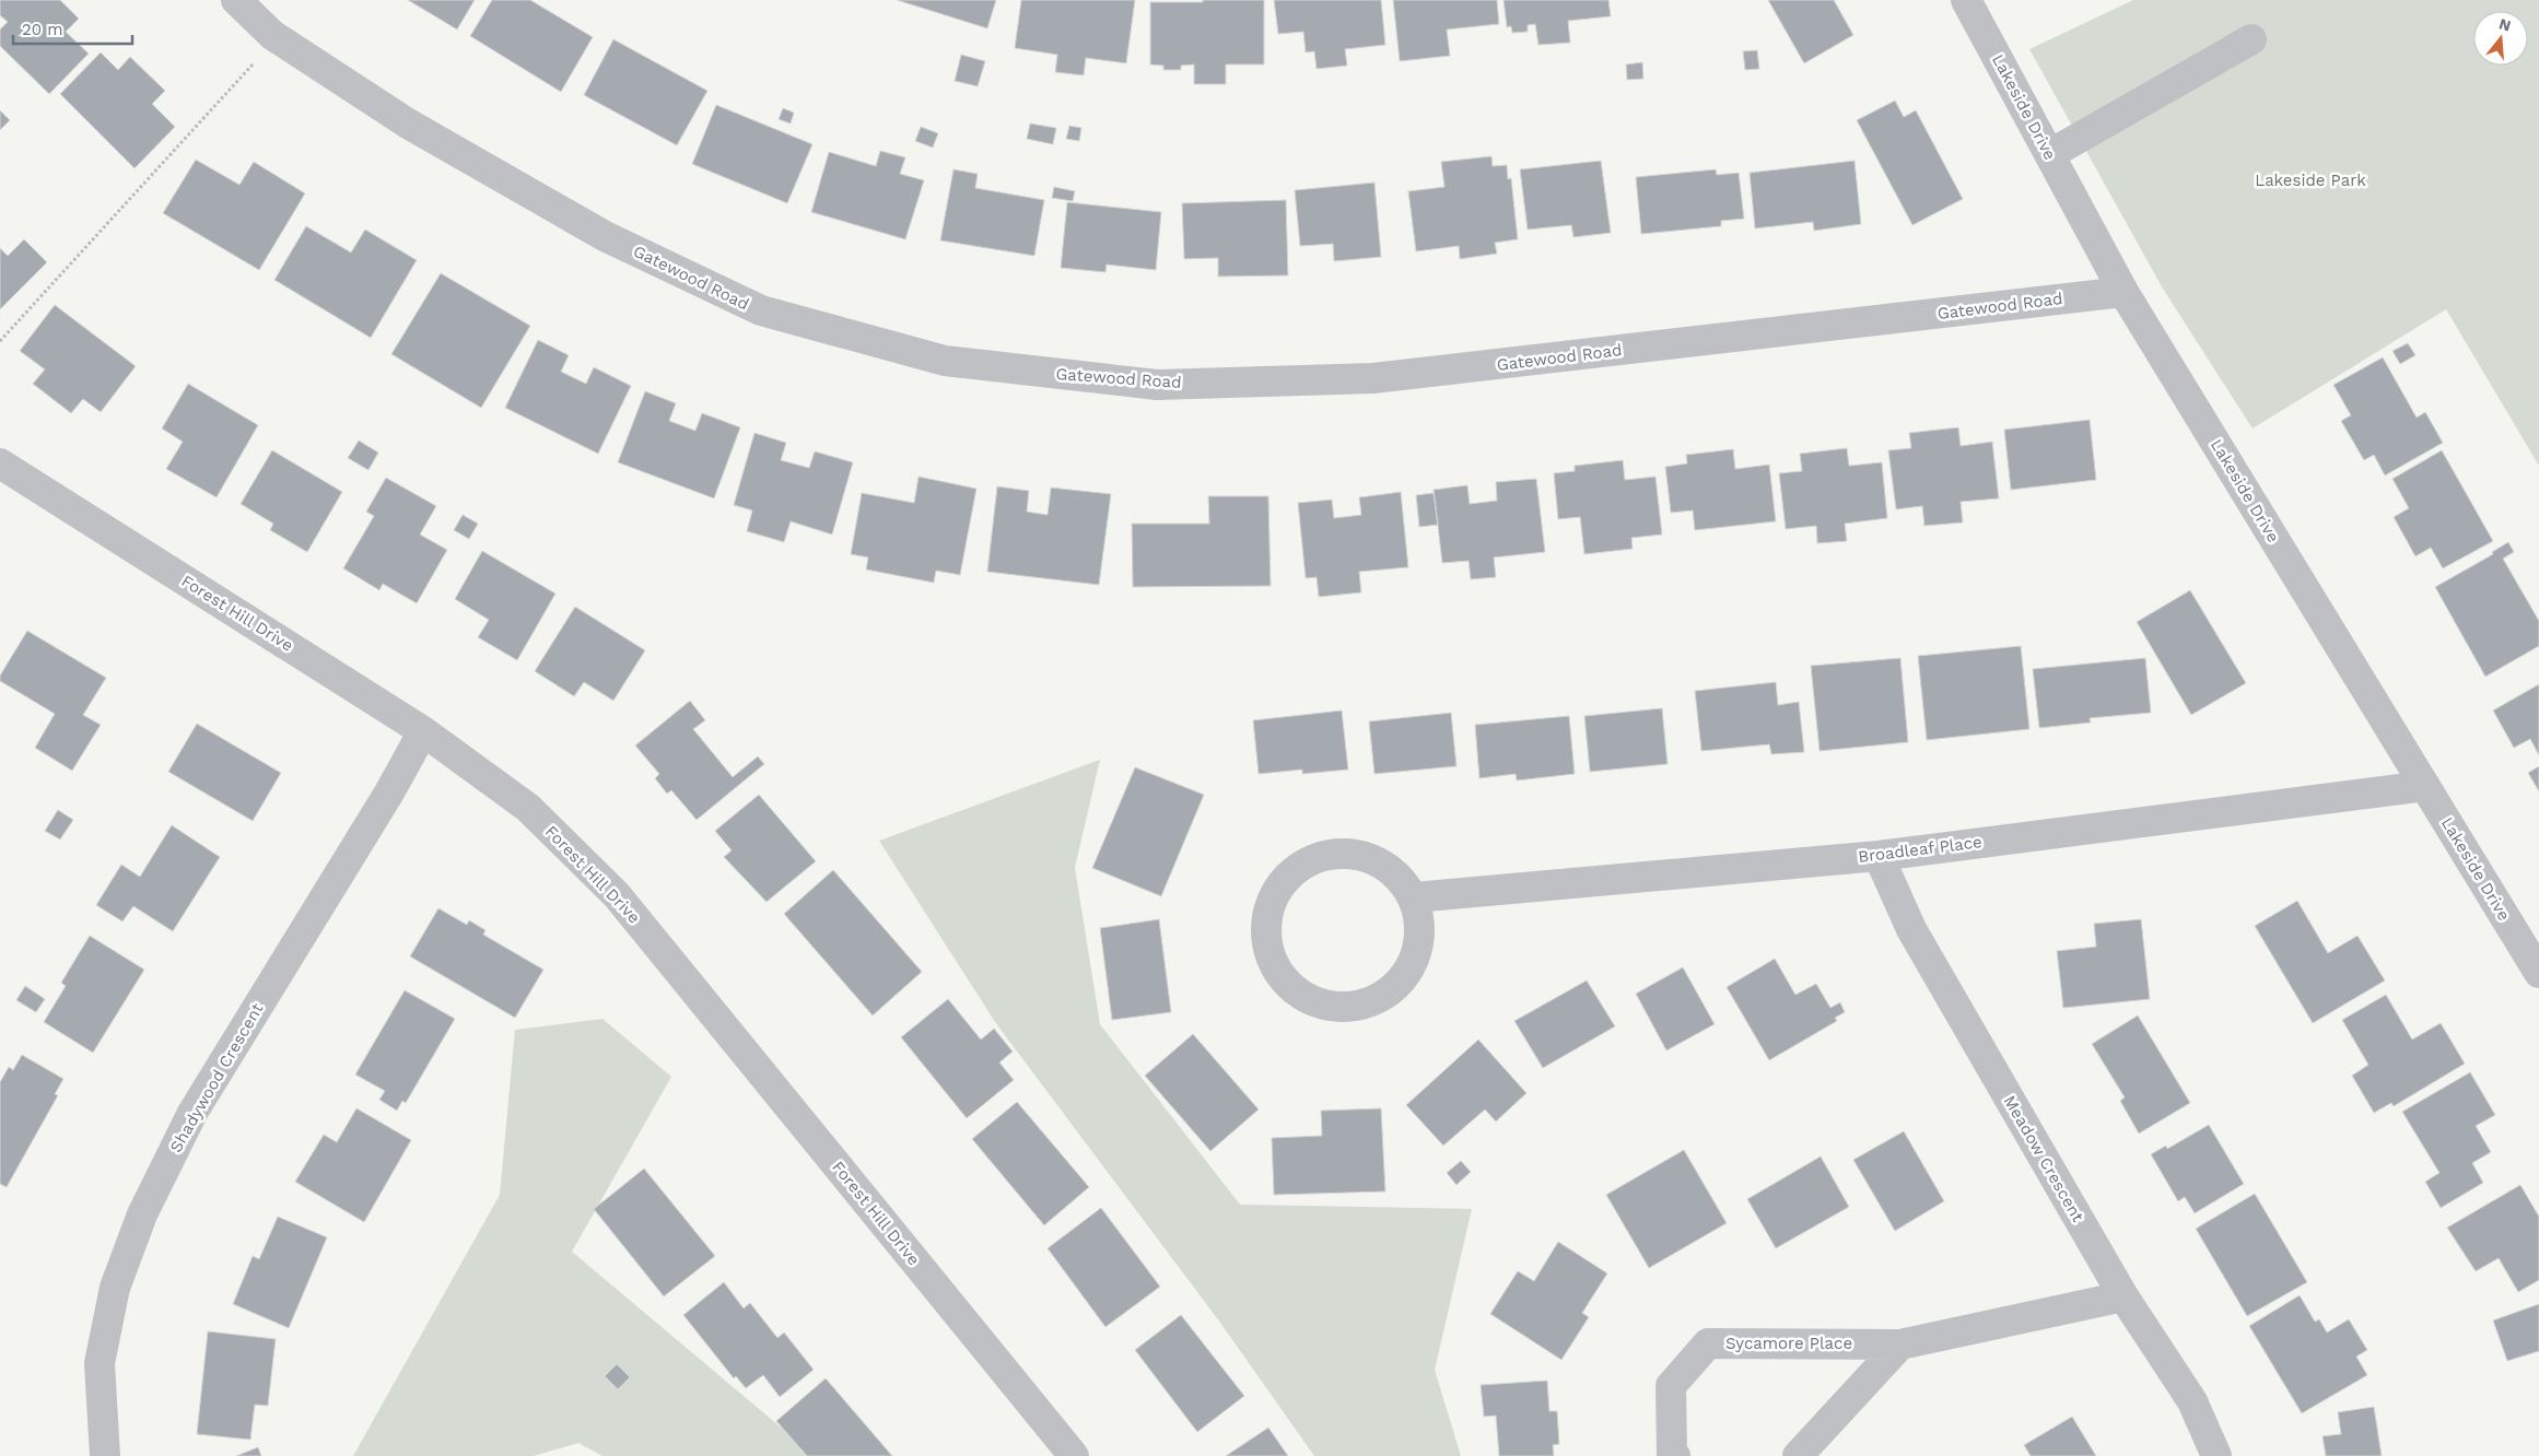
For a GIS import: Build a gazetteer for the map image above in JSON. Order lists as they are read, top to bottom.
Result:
{
  "streets": {
    "street": [
      "Lakeside Drive",
      "Gatewood Road",
      "Forest Hill Drive",
      "Broadleaf Place",
      "Shadywood Crescent",
      "Meadow Crescent",
      "Sycamore Place"
    ]
  },
  "crossings": [
    ["Lakeside Drive", "Gatewood Road"],
    ["Lakeside Drive", "Broadleaf Place"],
    ["Forest Hill Drive", "Shadywood Crescent"],
    ["Broadleaf Place", "Meadow Crescent"],
    ["Meadow Crescent", "Sycamore Place"]
  ],
  "parks": ["Lakeside Park"],
  "scale_bar": "20 m",
  "north": "top"
}
